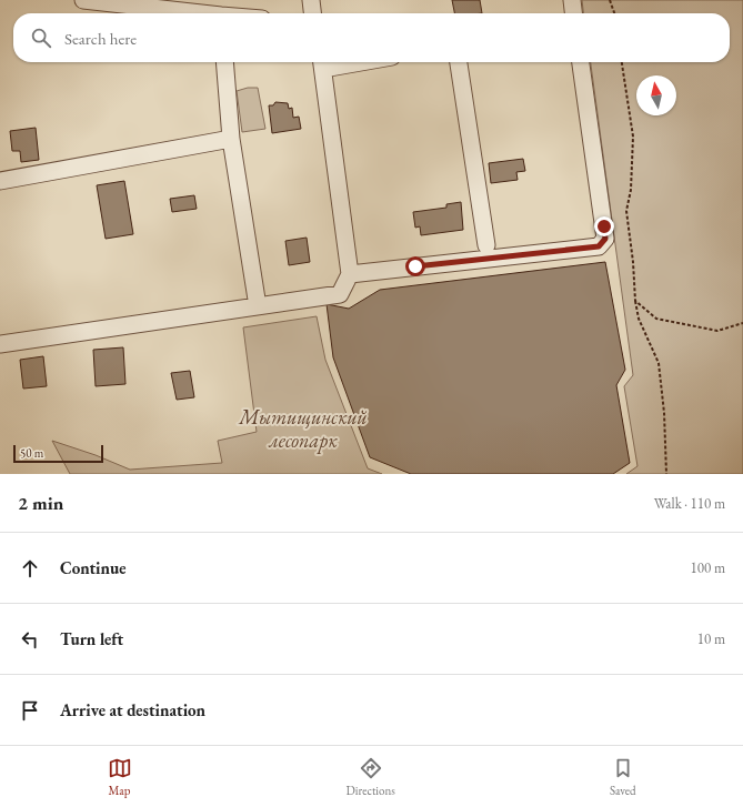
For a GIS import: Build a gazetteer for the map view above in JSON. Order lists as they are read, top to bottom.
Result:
{
  "parks": ["Мытищинский лесопарк"],
  "scale_bar": "50 m",
  "north": "top",
  "page": {
    "search": "Search here",
    "scale": "50 m",
    "heading": ["2 min", "Walk · 110 m"],
    "list": [
      ["Continue", "100 m"],
      ["Turn left", "10 m"],
      "Arrive at destination"
    ],
    "nav": ["Map", "Directions", "Saved"]
  }
}
